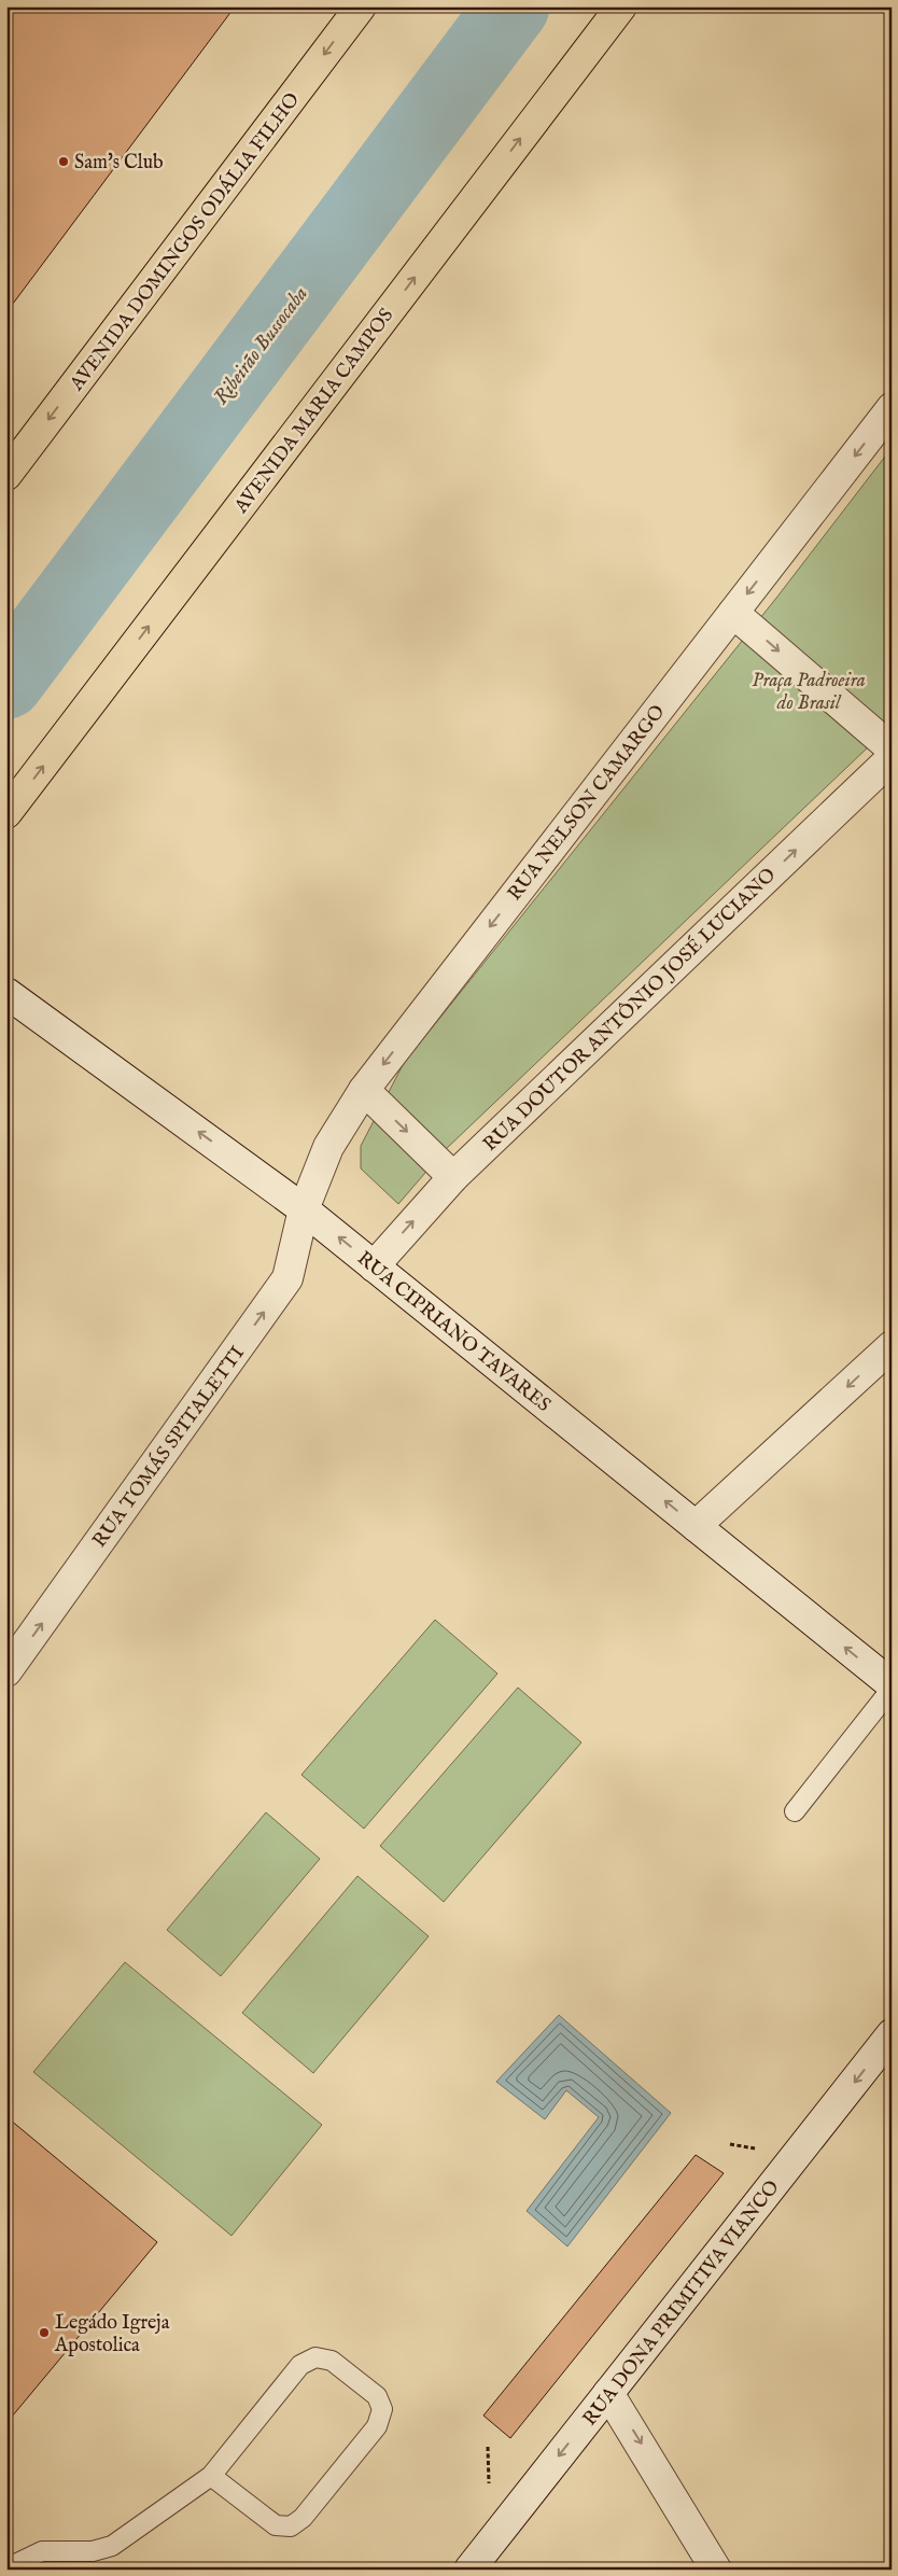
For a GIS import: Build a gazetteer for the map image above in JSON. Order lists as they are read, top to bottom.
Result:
{
  "streets": {
    "main road": ["AVENIDA DOMINGOS ODÁLIA FILHO", "AVENIDA MARIA CAMPOS"],
    "street": [
      "RUA NELSON CAMARGO",
      "RUA DOUTOR ANTÔNIO JOSÉ LUCIANO",
      "RUA CIPRIANO TAVARES",
      "RUA TOMÁS SPITALETTI",
      "RUA DONA PRIMITIVA VIANCO"
    ]
  },
  "crossings": [
    ["RUA NELSON CAMARGO", "RUA CIPRIANO TAVARES"],
    ["RUA NELSON CAMARGO", "RUA TOMÁS SPITALETTI"],
    ["RUA DOUTOR ANTÔNIO JOSÉ LUCIANO", "RUA CIPRIANO TAVARES"],
    ["RUA CIPRIANO TAVARES", "RUA TOMÁS SPITALETTI"]
  ],
  "one_way": [
    "AVENIDA DOMINGOS ODÁLIA FILHO",
    "AVENIDA MARIA CAMPOS",
    "RUA NELSON CAMARGO",
    "RUA DOUTOR ANTÔNIO JOSÉ LUCIANO",
    "RUA CIPRIANO TAVARES",
    "RUA TOMÁS SPITALETTI",
    "RUA DONA PRIMITIVA VIANCO"
  ],
  "water": ["Ribeirão Bussocaba"],
  "parks": ["Praça Padroeira do Brasil"],
  "places": ["Sam's Club", "Legádo Igreja Apostolica"]
}
